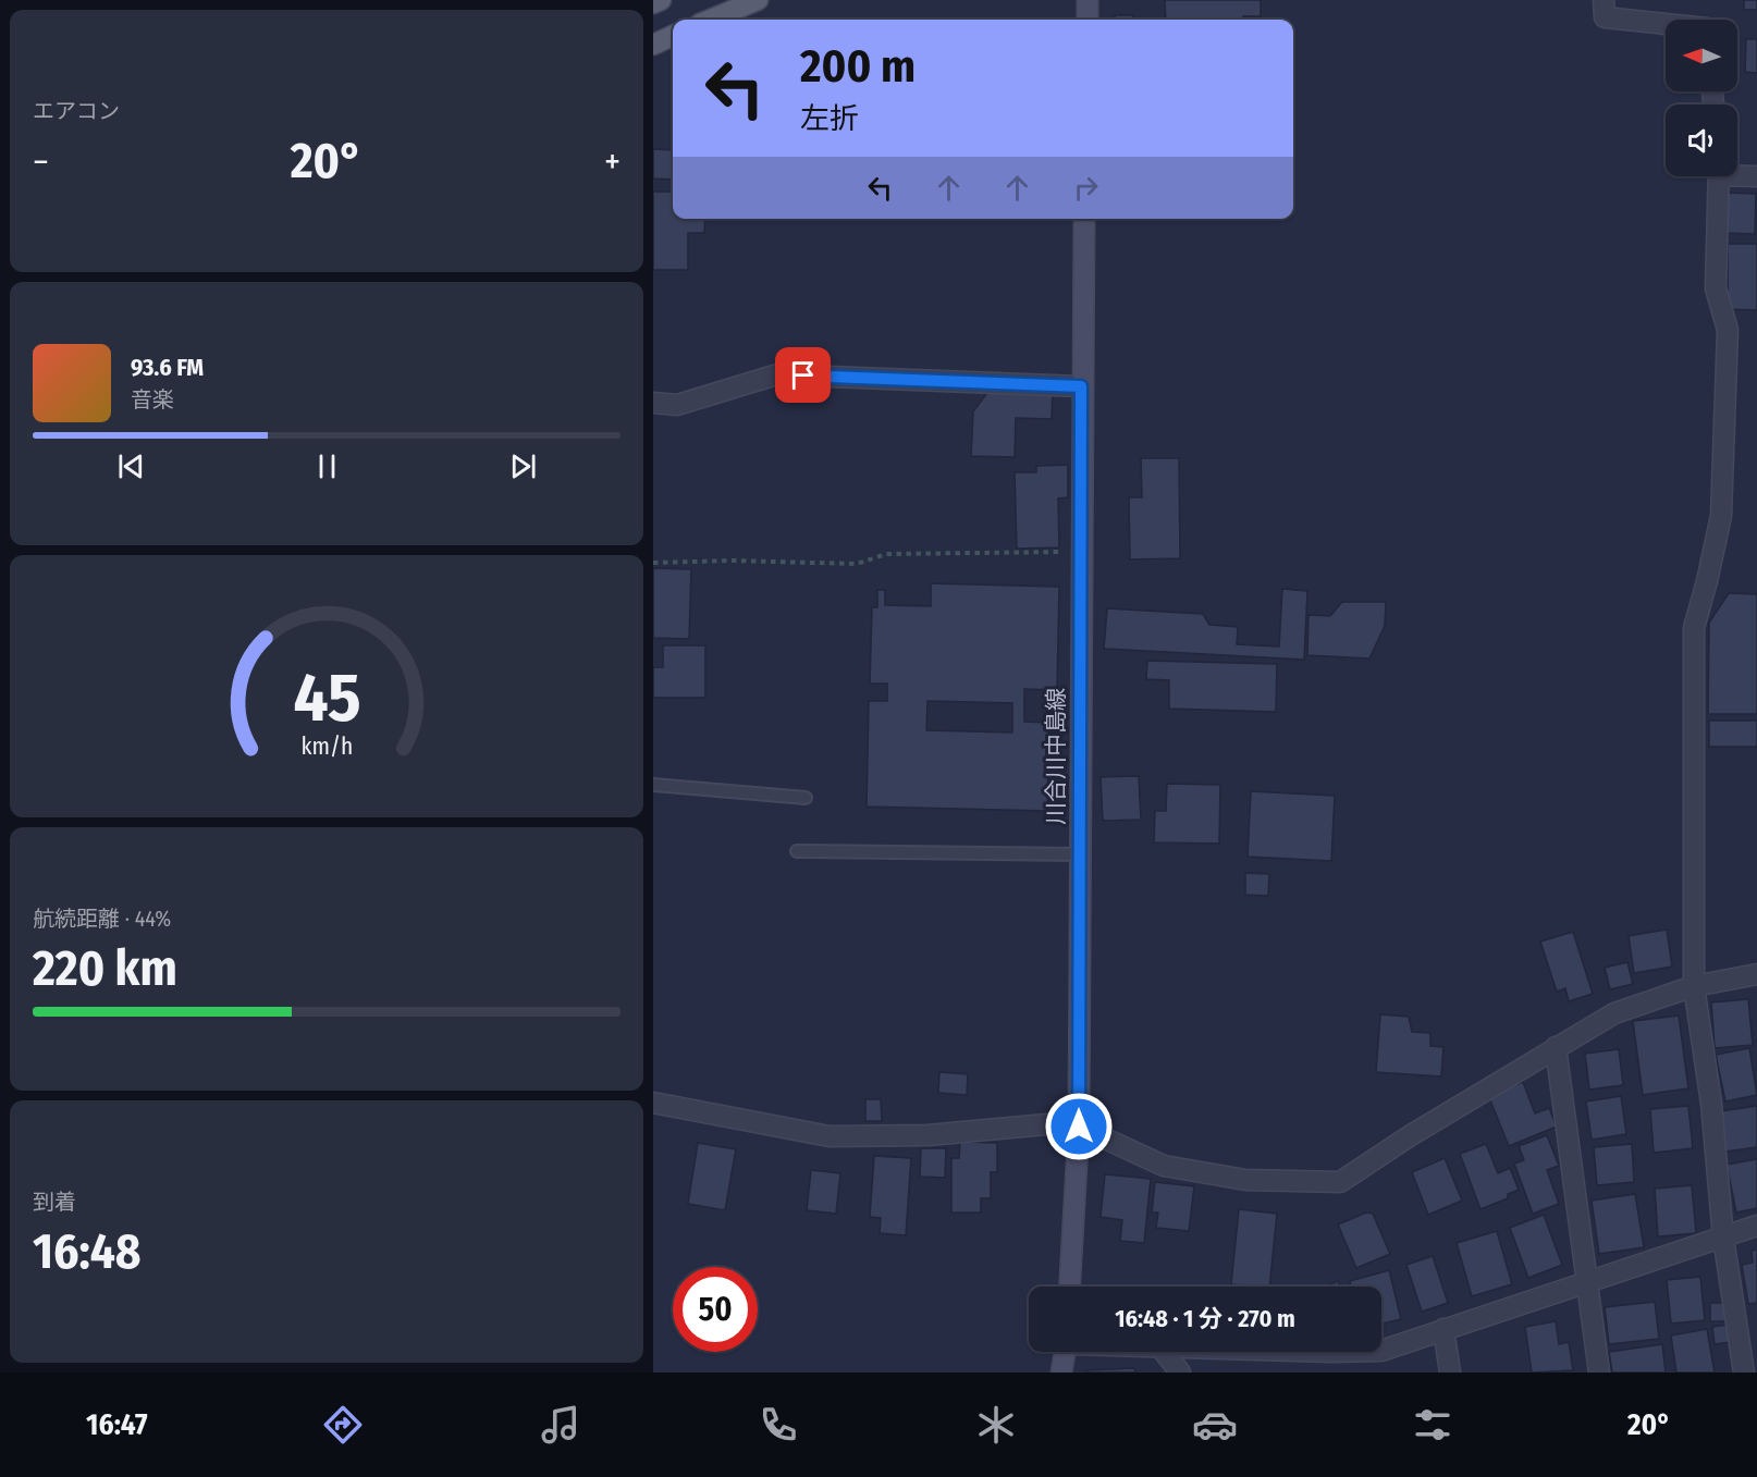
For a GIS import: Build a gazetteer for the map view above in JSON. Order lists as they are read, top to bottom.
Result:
{
  "streets": {
    "main road": ["川合川中島線"]
  },
  "north": "left",
  "page": {
    "tile": [
      "エアコン",
      ["航続距離 · 44%", "220 km"],
      ["到着", "16:48"]
    ],
    "turn": ["200 m", "左折"],
    "heat": ["−", "20°", "+"],
    "song": ["93.6 FM", "音楽"],
    "limit": "50",
    "trip": "16:48 · 1 分 · 270 m",
    "tabs": ["16:47", "20°"],
    "gauge": ["45", "km/h"]
  }
}
